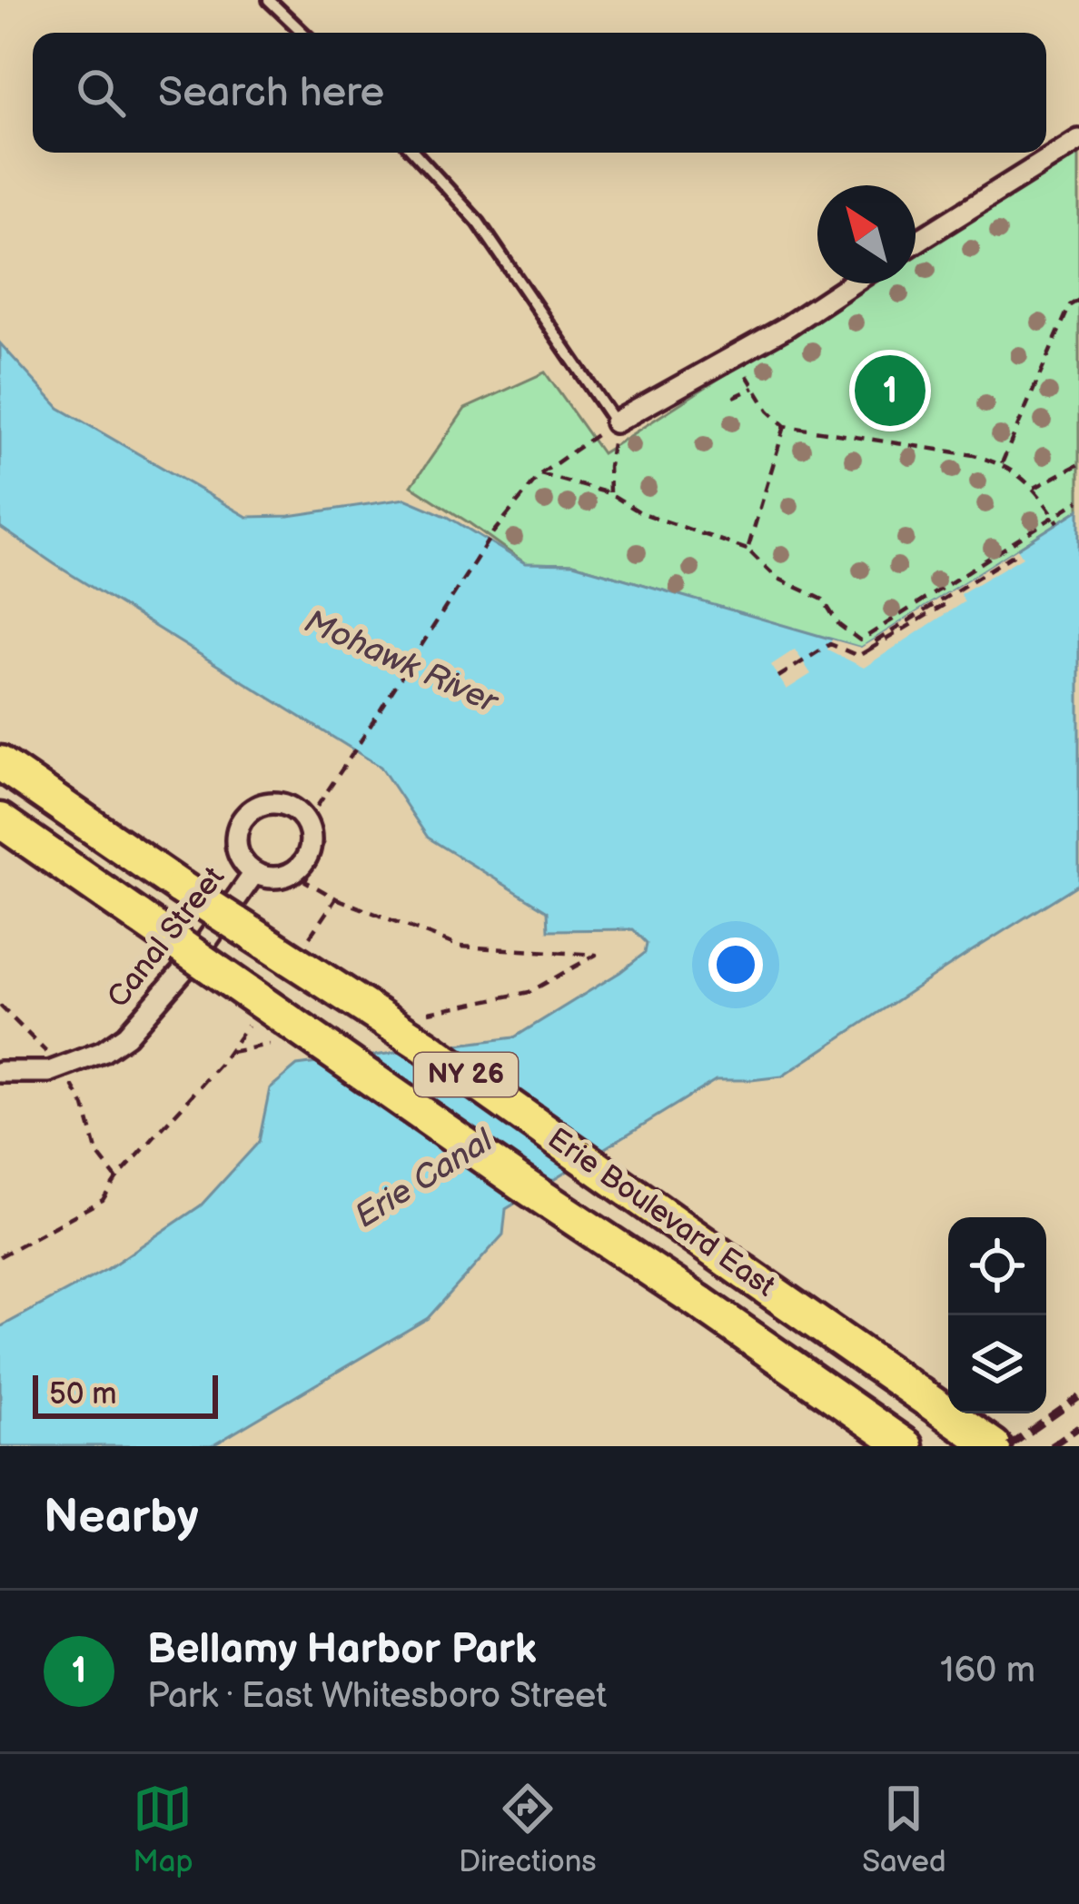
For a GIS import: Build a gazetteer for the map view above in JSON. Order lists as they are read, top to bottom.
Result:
{
  "streets": {
    "highway": ["NY 26", "Erie Boulevard East"],
    "street": ["Canal Street"]
  },
  "water": ["Mohawk River", "Erie Canal"],
  "scale_bar": "50 m",
  "north": "top left",
  "page": {
    "search": "Search here",
    "pins": "1",
    "scale": "50 m",
    "heading": "Nearby",
    "list": [
      {
        "mark": "1",
        "name": "Bellamy Harbor Park",
        "note": "Park · East Whitesboro Street",
        "value": "160 m"
      }
    ],
    "nav": ["Map", "Directions", "Saved"]
  }
}
